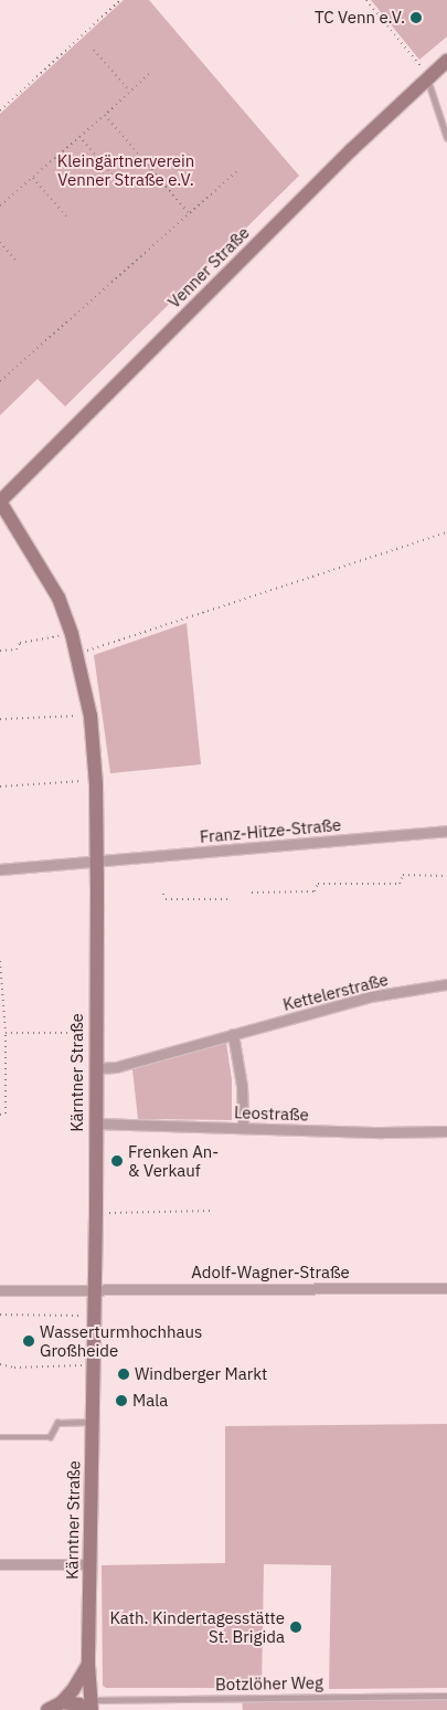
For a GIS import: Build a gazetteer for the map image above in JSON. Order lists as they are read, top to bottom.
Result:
{
  "streets": {
    "street": [
      "Venner Straße",
      "Franz-Hitze-Straße",
      "Kettelerstraße",
      "Kärntner Straße",
      "Leostraße",
      "Adolf-Wagner-Straße"
    ],
    "lane": ["Botzlöher Weg"]
  },
  "crossings": [
    ["Venner Straße", "Kärntner Straße"],
    ["Franz-Hitze-Straße", "Kärntner Straße"],
    ["Kettelerstraße", "Kärntner Straße"],
    ["Kärntner Straße", "Leostraße"],
    ["Kärntner Straße", "Adolf-Wagner-Straße"],
    ["Kärntner Straße", "Botzlöher Weg"]
  ],
  "parks": ["Kleingärtnerverein Venner Straße e.V."],
  "places": [
    "TC Venn e.V.",
    "Frenken An- & Verkauf",
    "Wasserturmhochhaus Großheide",
    "Windberger Markt",
    "Mala",
    "Kath. Kindertagesstätte St. Brigida"
  ]
}
